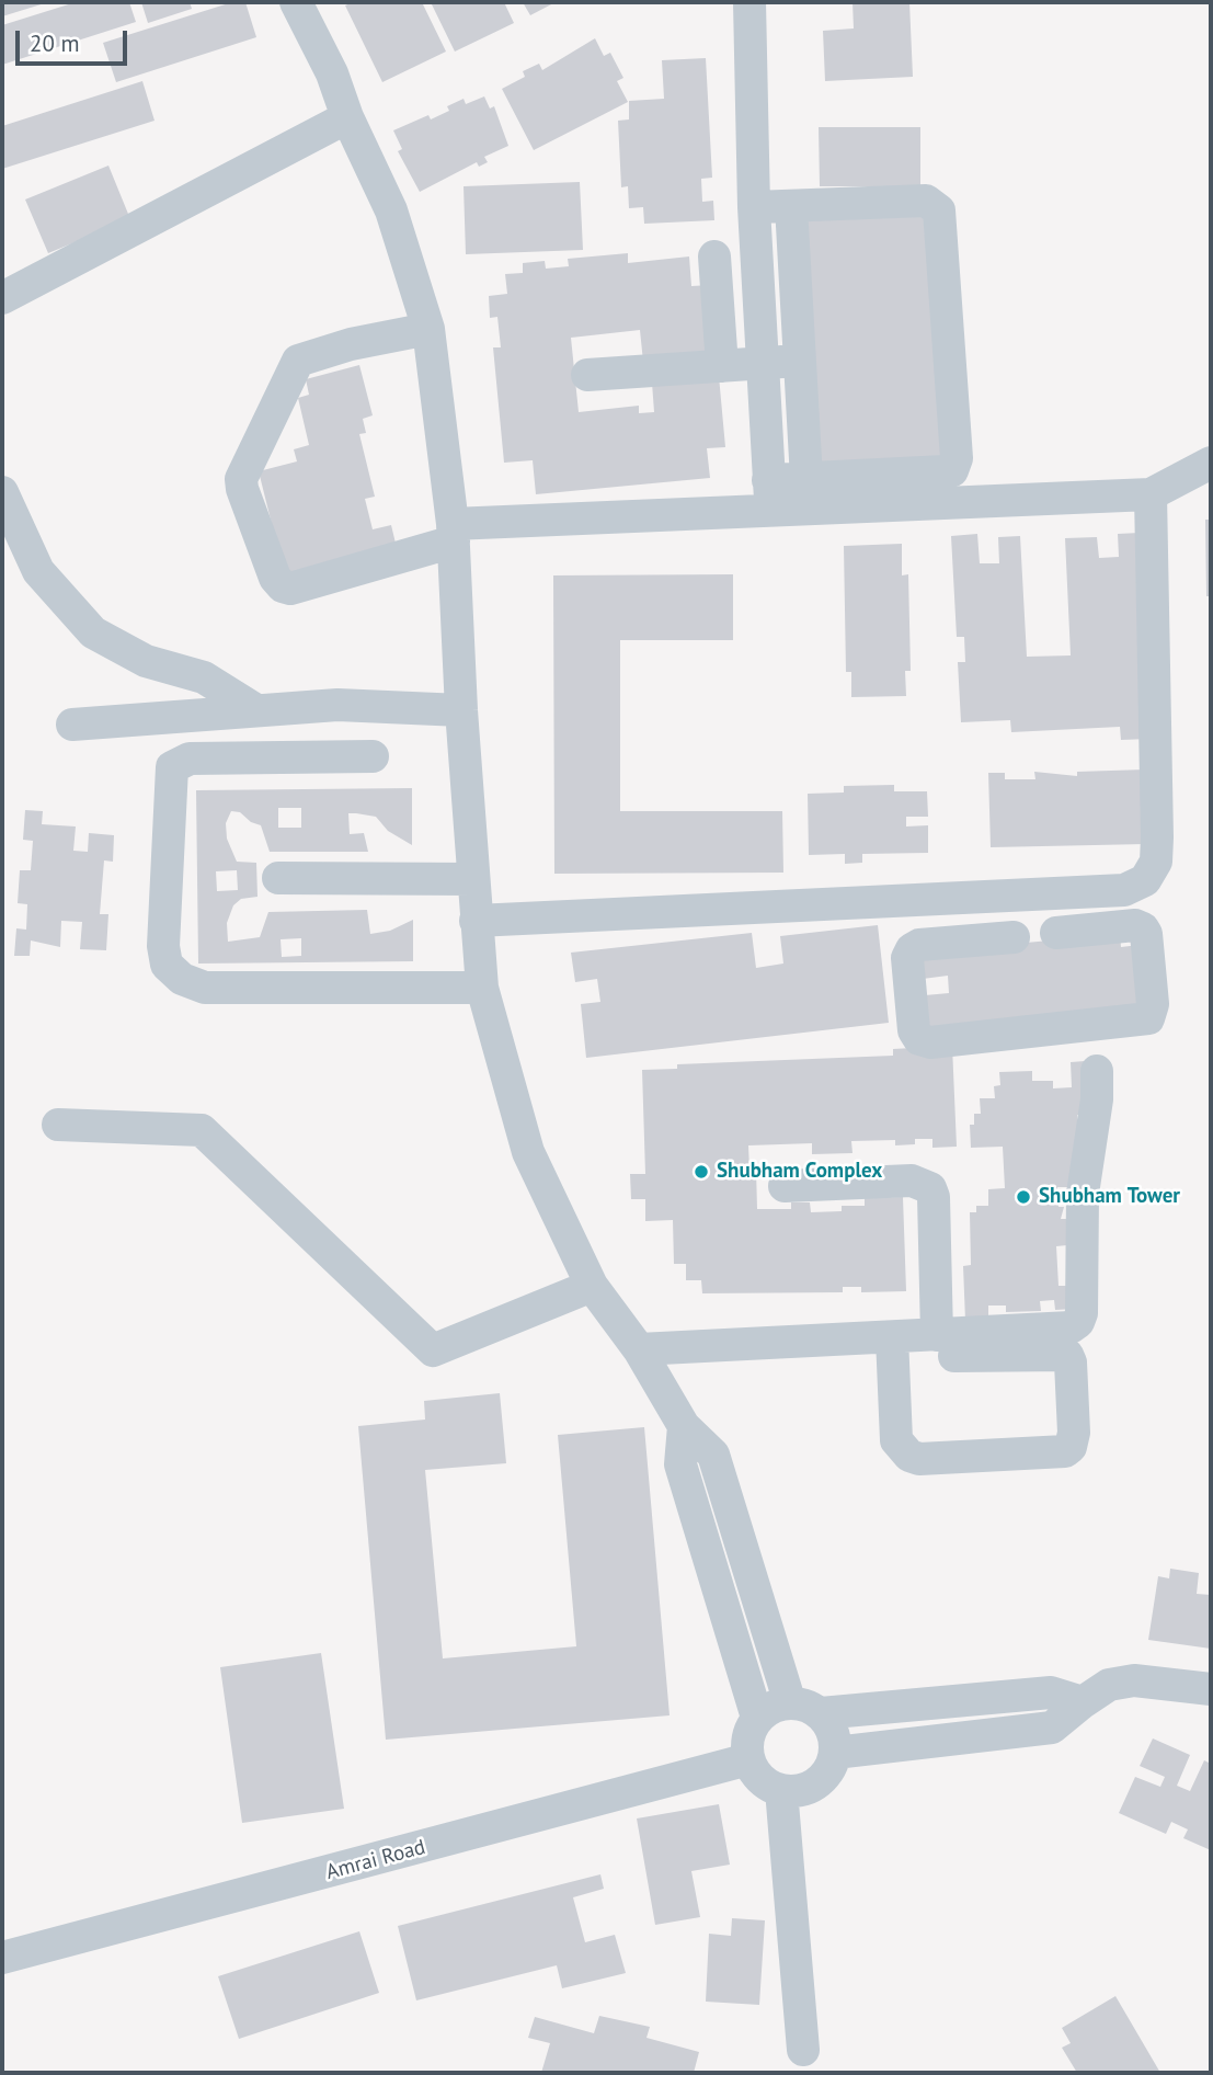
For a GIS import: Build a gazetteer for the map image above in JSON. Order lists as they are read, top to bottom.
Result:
{
  "streets": {
    "street": ["Amrai Road"]
  },
  "places": ["Shubham Complex", "Shubham Tower"],
  "scale_bar": "20 m"
}
